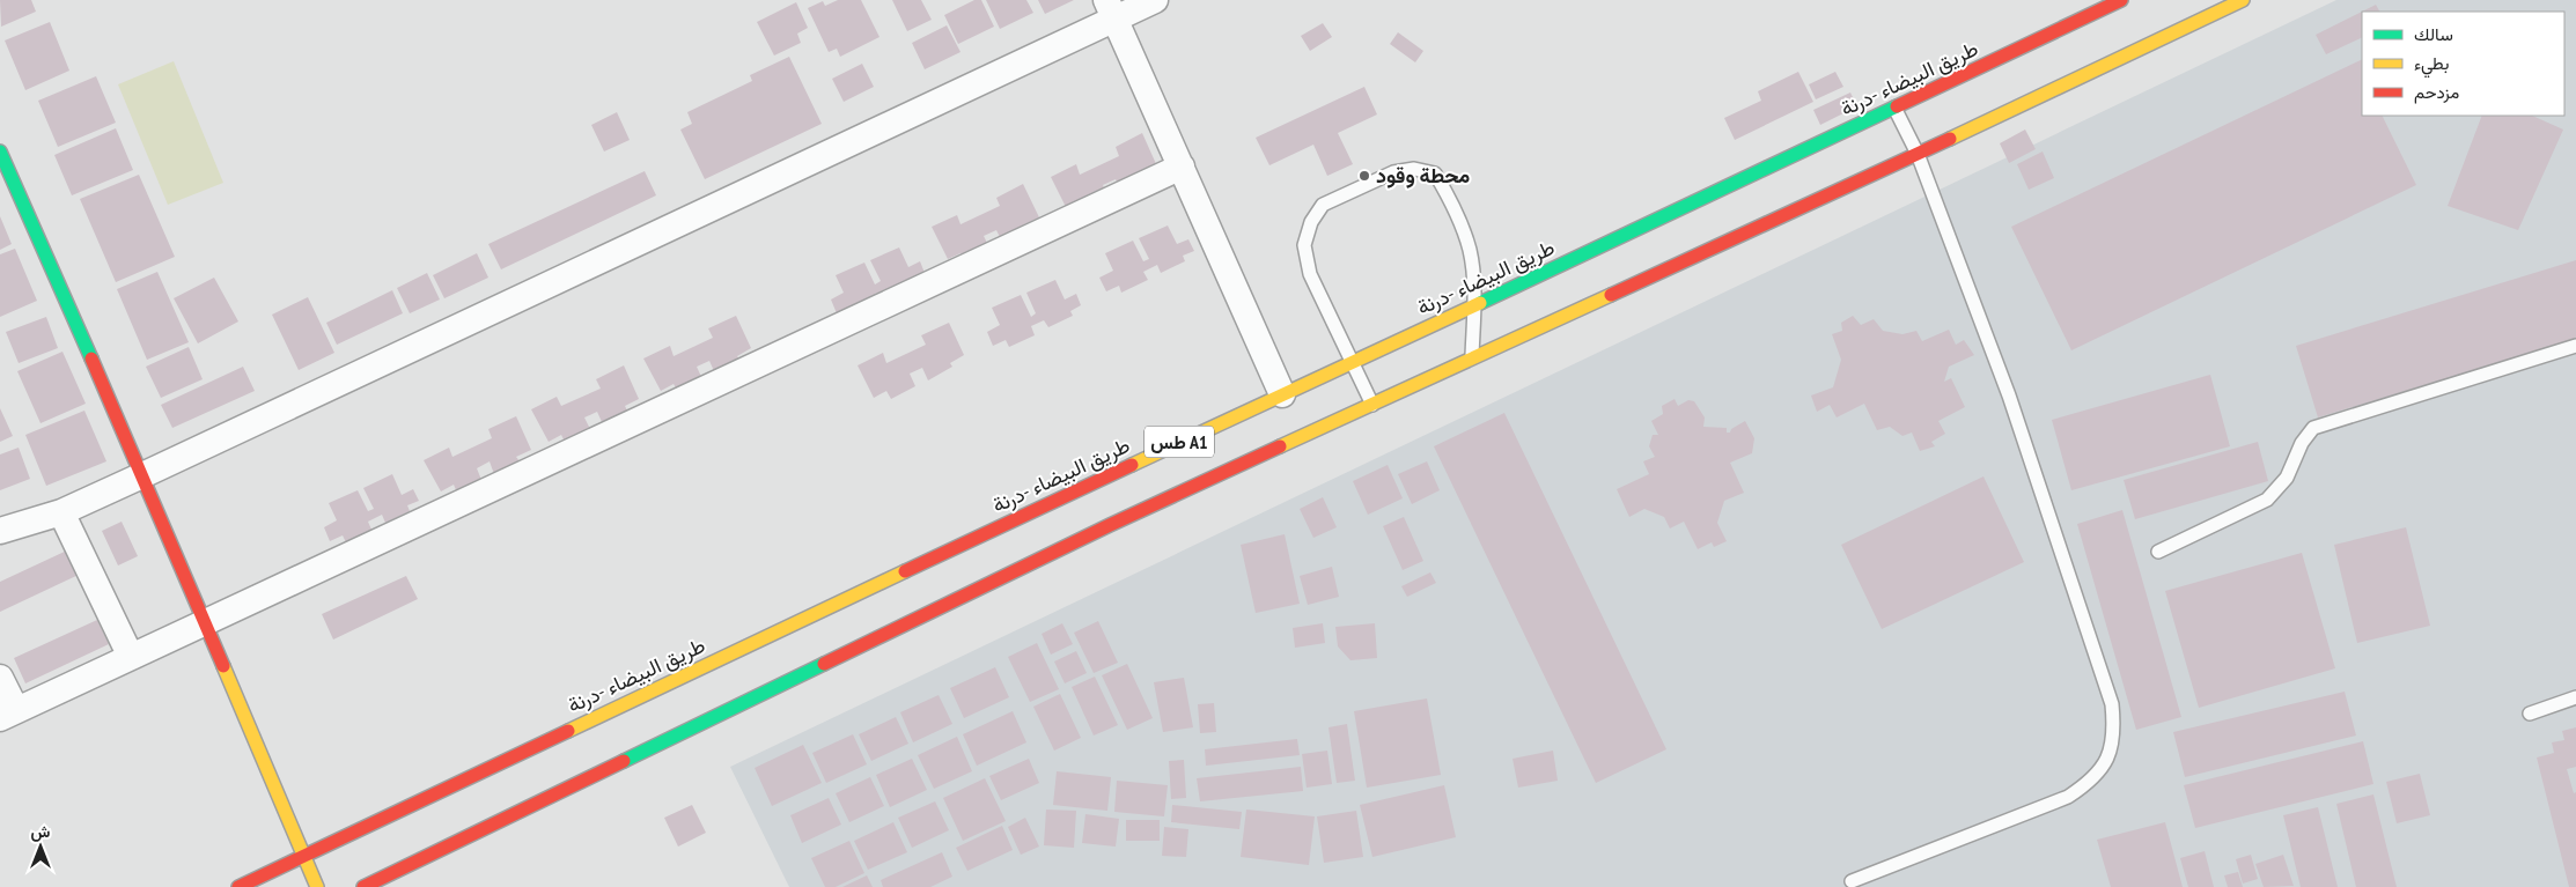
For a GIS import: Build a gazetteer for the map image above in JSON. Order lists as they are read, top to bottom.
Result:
{
  "streets": {
    "main road": ["طريق البيضاء -درنة", "طس A1"]
  },
  "places": ["محطة وقود"],
  "legend": ["سالك", "بطيء", "مزدحم"],
  "north": "top"
}
